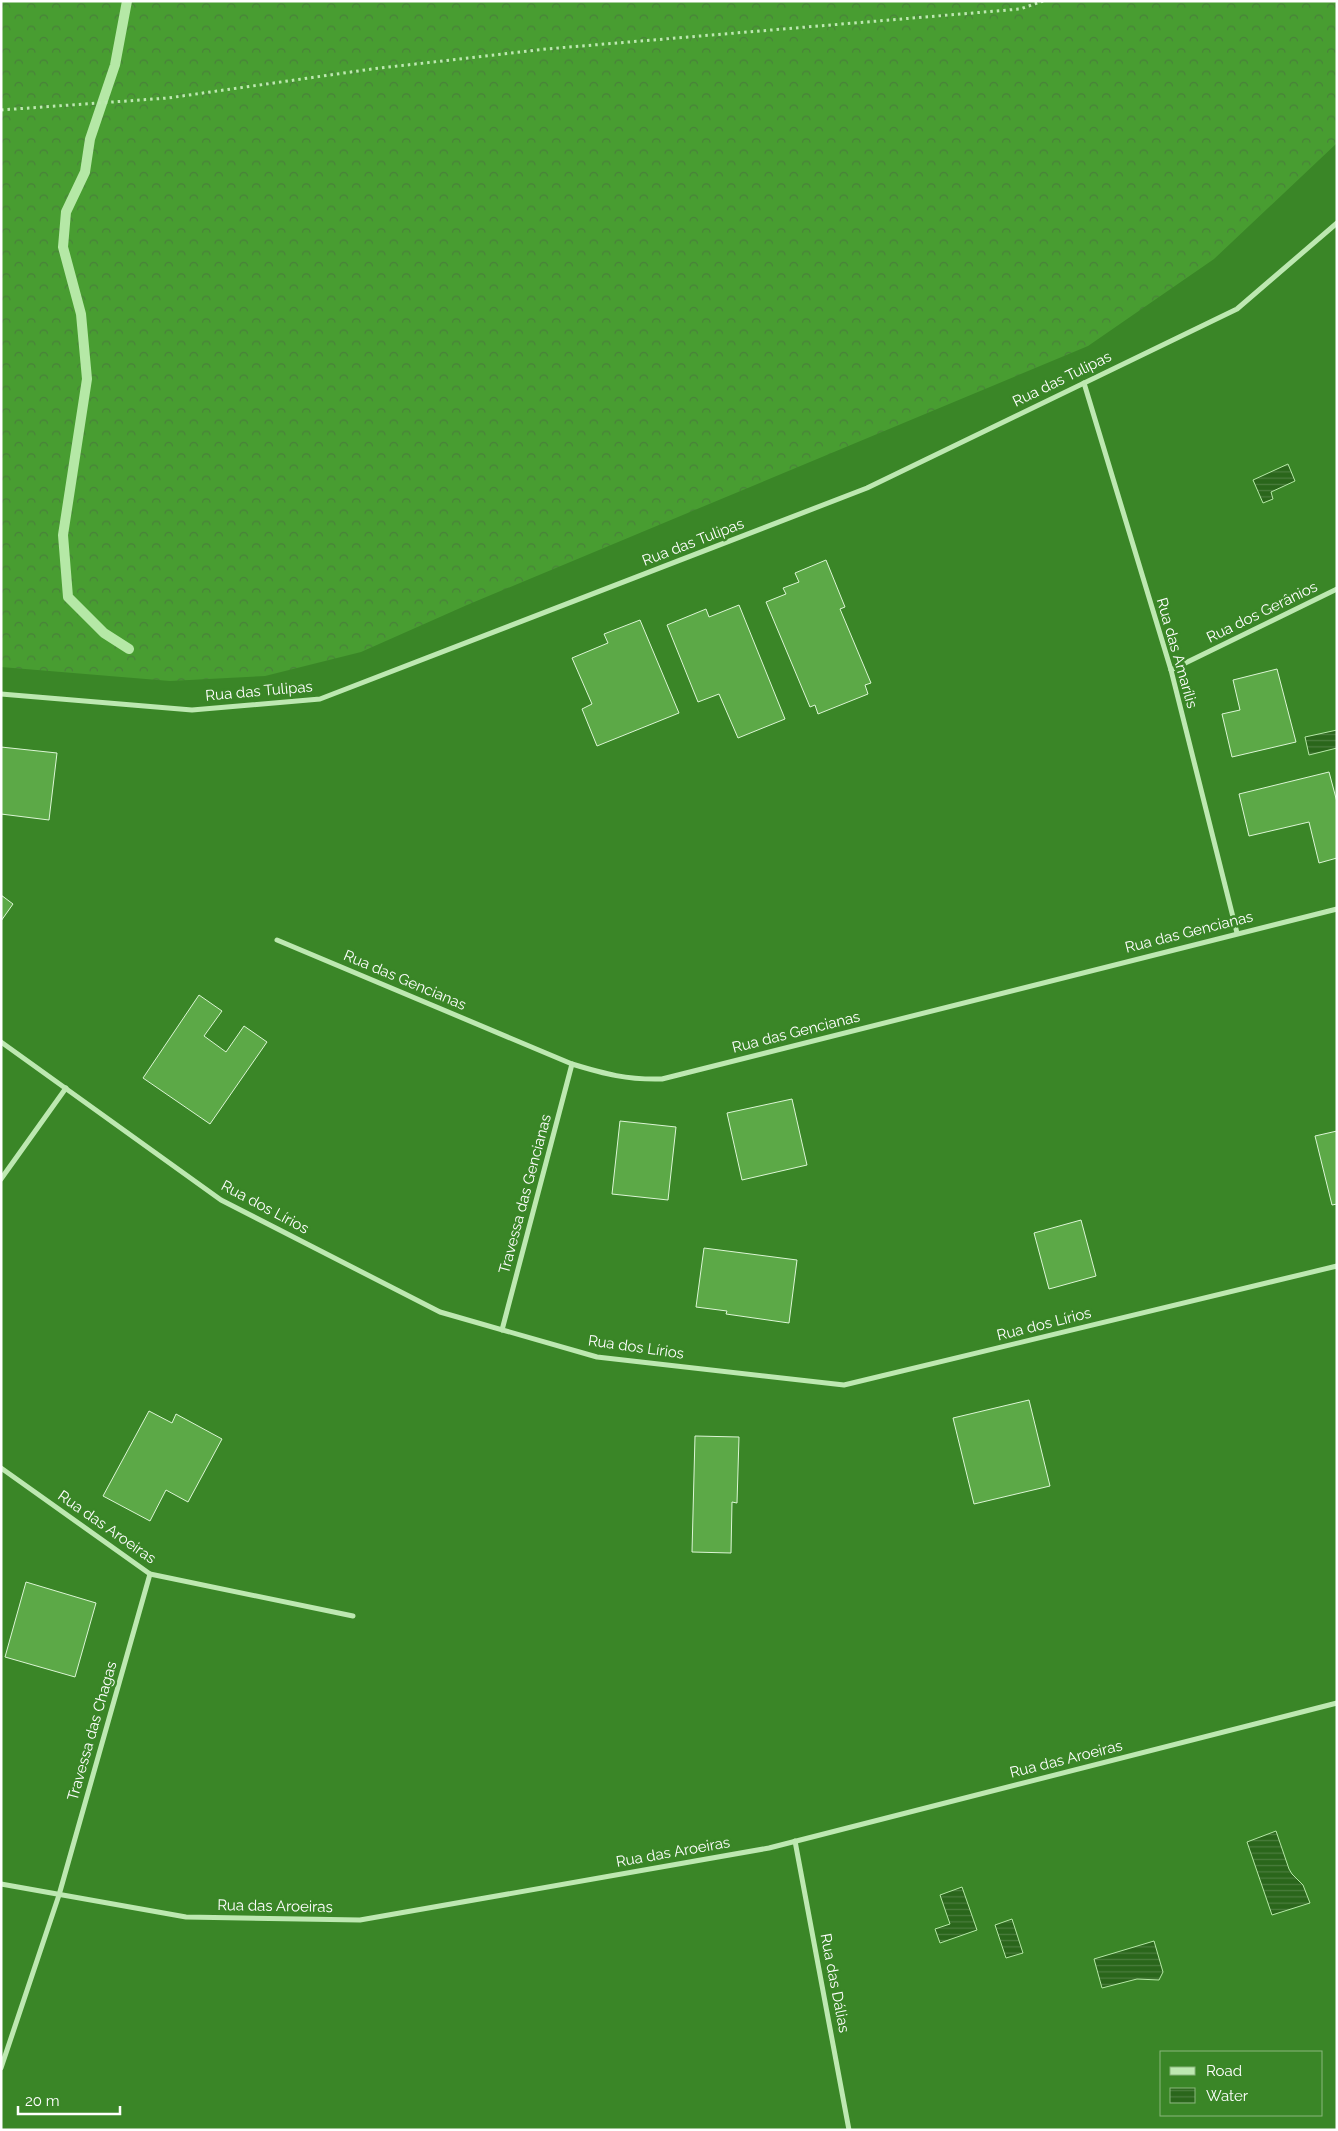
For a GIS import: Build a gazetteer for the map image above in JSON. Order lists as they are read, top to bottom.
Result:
{
  "streets": {
    "street": [
      "Rua das Tulipas",
      "Rua dos Gerânios",
      "Rua das Amarílis",
      "Rua das Gencianas",
      "Travessa das Gencianas",
      "Rua dos Lírios",
      "Rua das Aroeiras",
      "Travessa das Chagas",
      "Rua das Dálias"
    ]
  },
  "crossings": [
    ["Rua das Tulipas", "Rua das Amarílis"],
    ["Rua dos Gerânios", "Rua das Amarílis"],
    ["Rua das Amarílis", "Rua das Gencianas"],
    ["Rua das Gencianas", "Travessa das Gencianas"],
    ["Travessa das Gencianas", "Rua dos Lírios"],
    ["Rua das Aroeiras", "Travessa das Chagas"],
    ["Rua das Aroeiras", "Rua das Dálias"]
  ],
  "legend": ["Road", "Water"],
  "scale_bar": "20 m"
}
